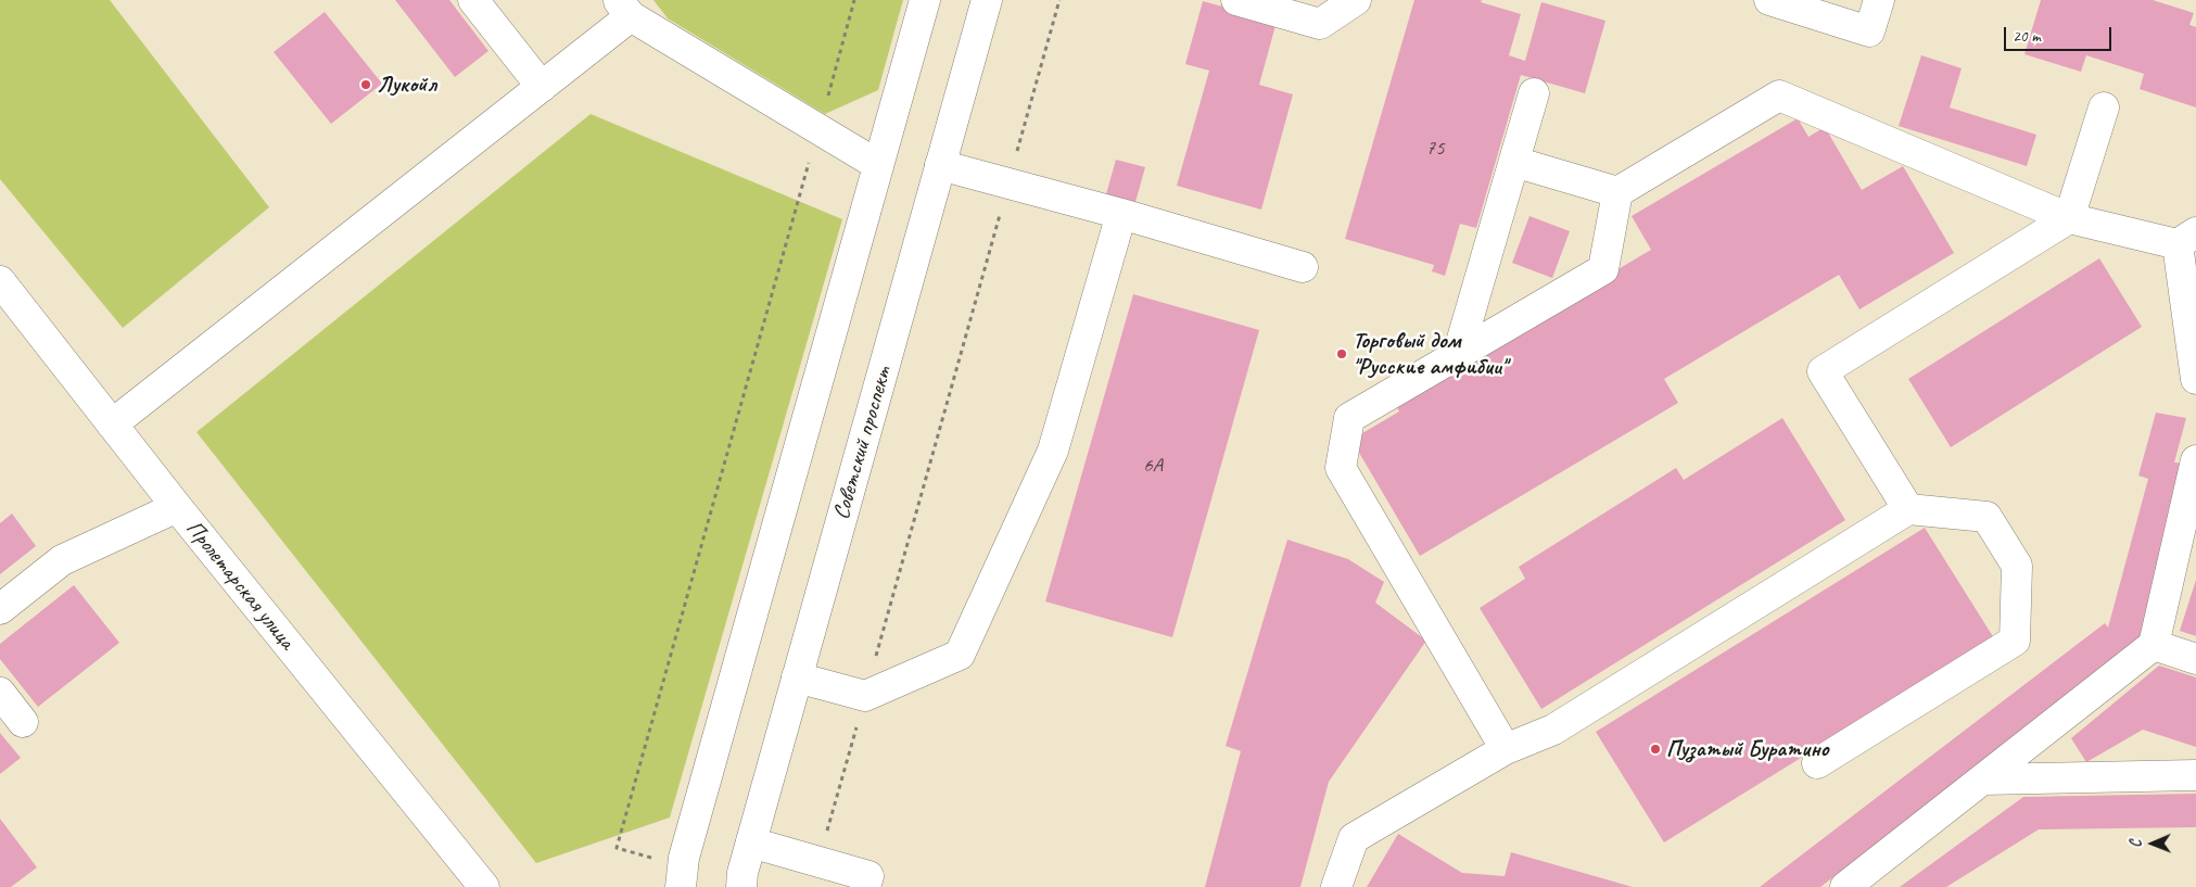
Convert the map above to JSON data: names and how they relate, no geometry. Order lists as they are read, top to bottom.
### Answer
{
  "streets": {
    "main road": ["Советский проспект", "Пролетарская улица"]
  },
  "places": ["Лукойл", "Торговый дом \"Русские амфибии\"", "Пузатый Буратино"],
  "house_numbers": ["75", "6А"],
  "scale_bar": "20 m",
  "north": "left"
}
